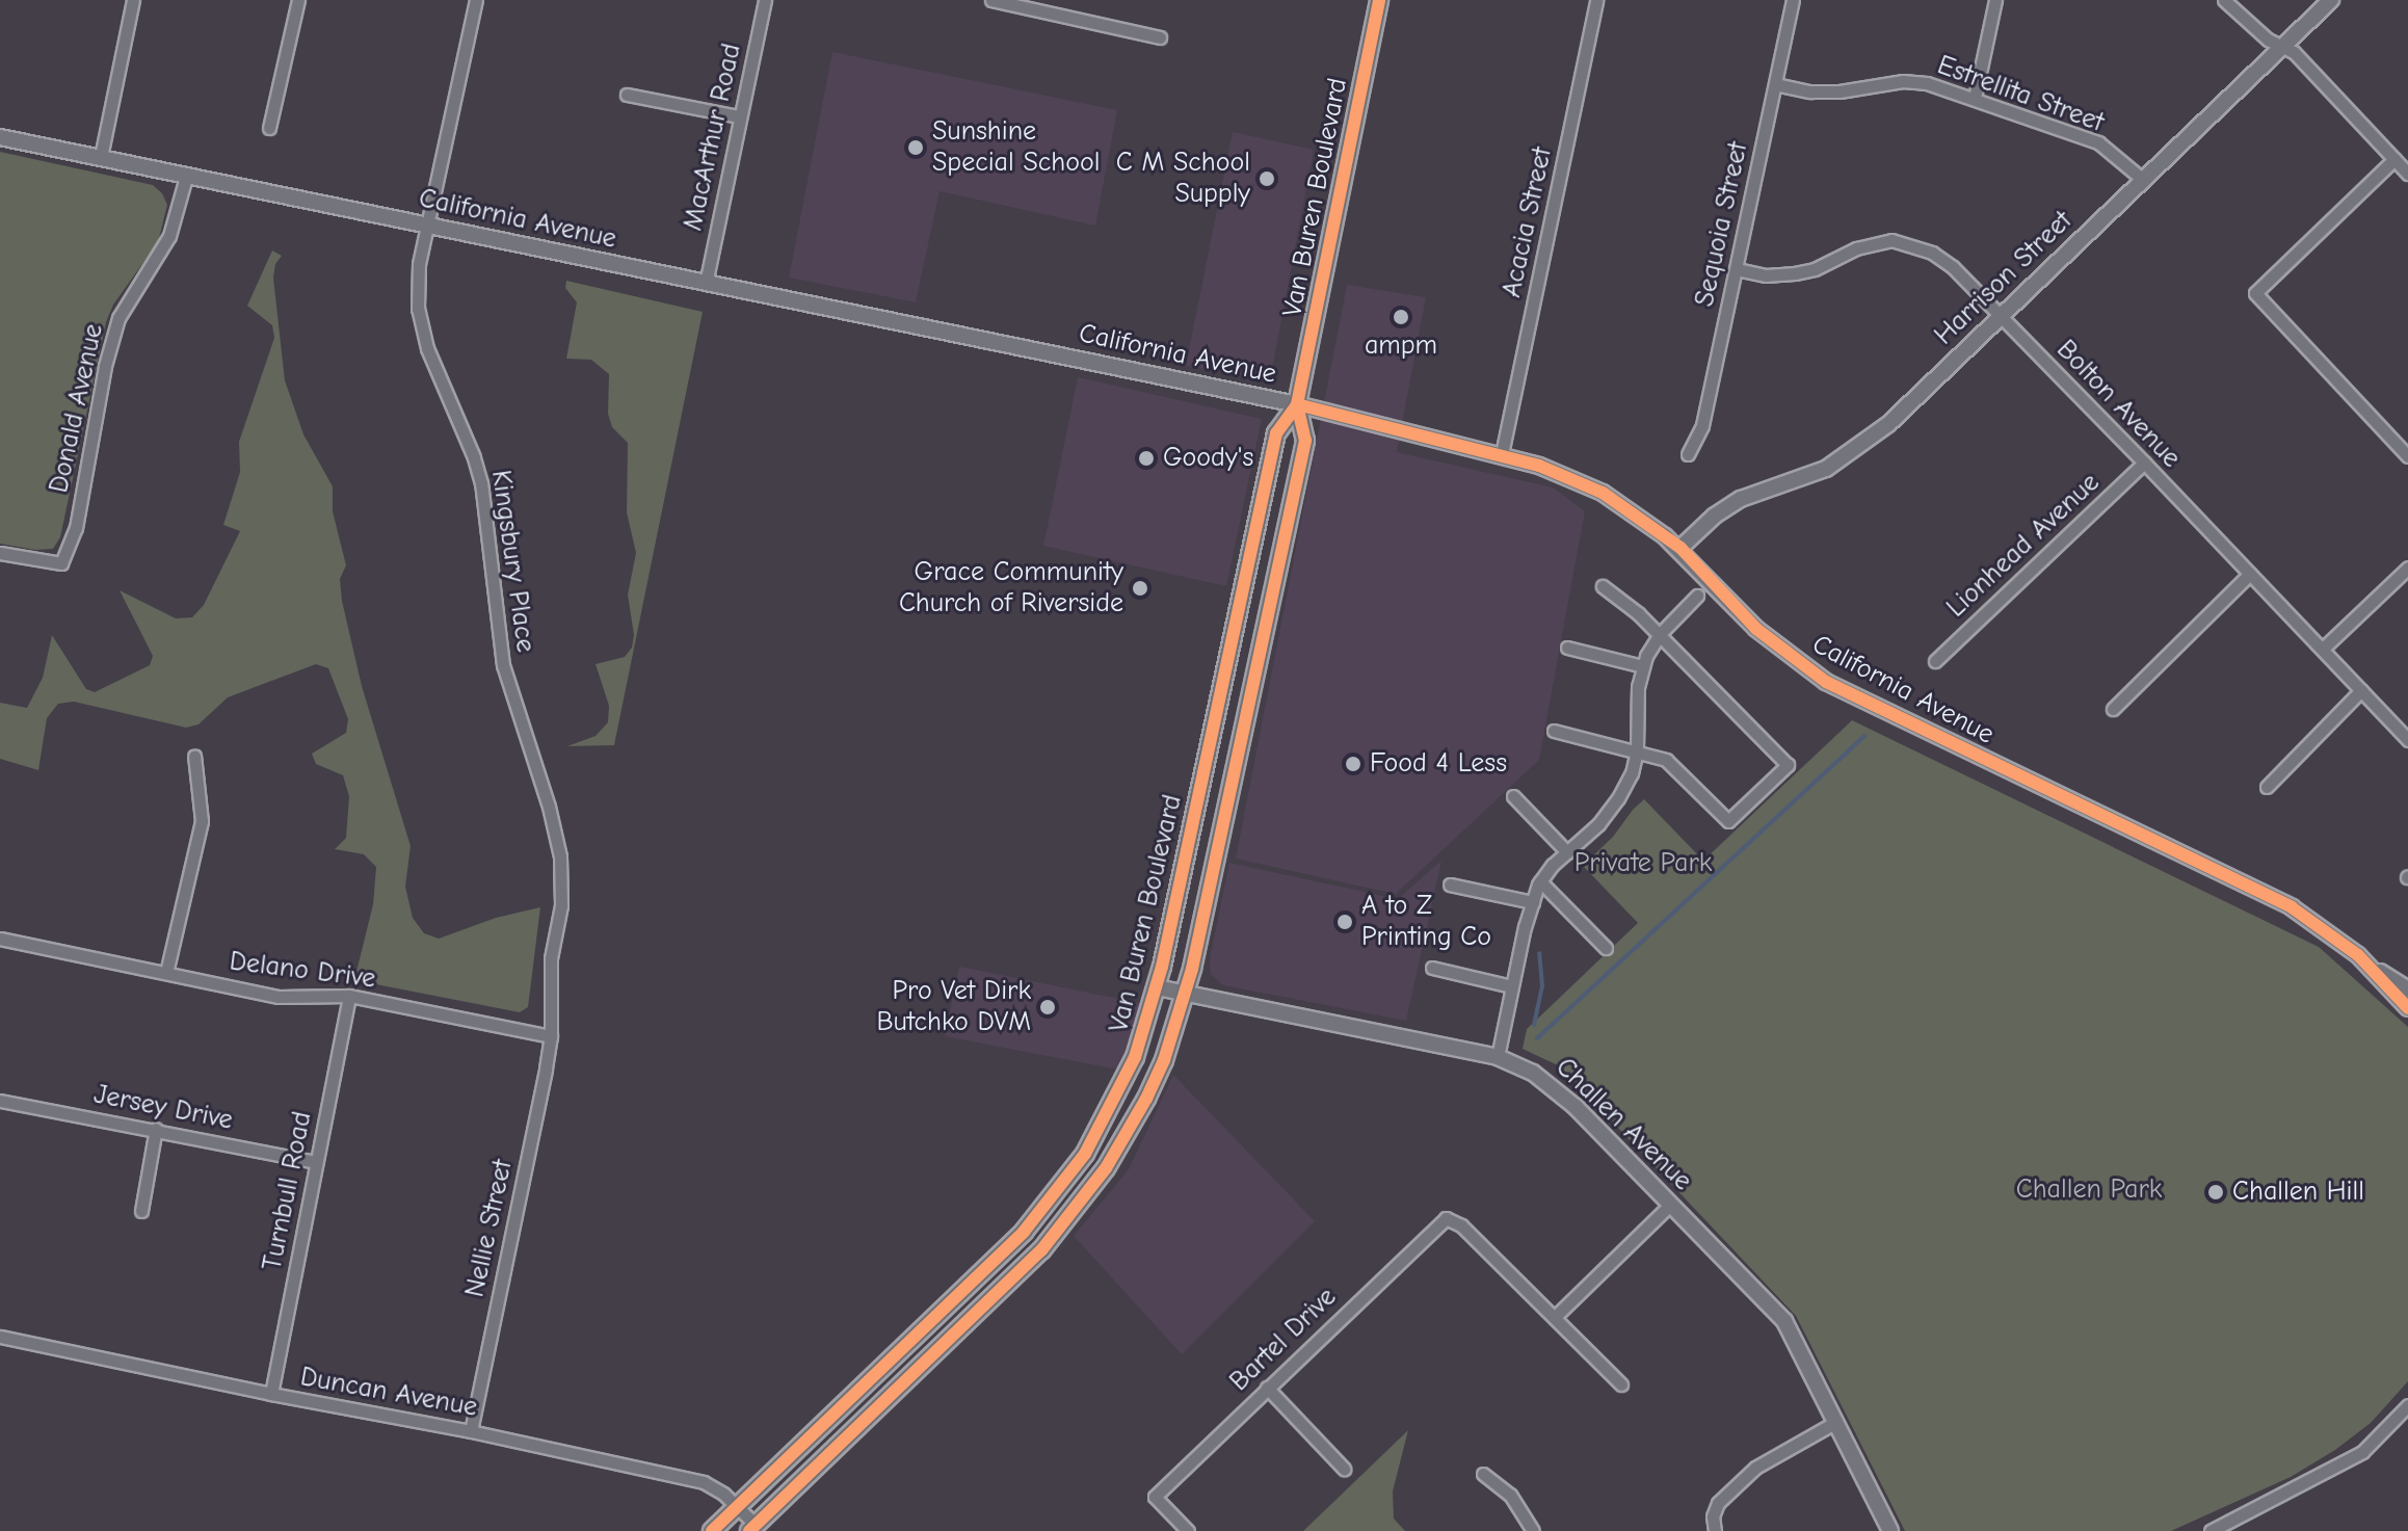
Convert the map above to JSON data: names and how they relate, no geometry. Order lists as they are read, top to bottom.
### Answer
{
  "streets": {
    "main road": [
      "Van Buren Boulevard",
      "California Avenue",
      "Harrison Street",
      "Challen Avenue"
    ],
    "street": [
      "Estrellita Street",
      "MacArthur Road",
      "Acacia Street",
      "Sequoia Street",
      "Bolton Avenue",
      "Donald Avenue",
      "Lionhead Avenue",
      "Kingsbury Place",
      "Delano Drive",
      "Jersey Drive",
      "Turnbull Road",
      "Nellie Street",
      "Bartel Drive",
      "Duncan Avenue"
    ]
  },
  "crossings": [
    ["Estrellita Street", "Sequoia Street"],
    ["Estrellita Street", "Harrison Street"],
    ["MacArthur Road", "California Avenue"],
    ["Van Buren Boulevard", "California Avenue"],
    ["Van Buren Boulevard", "Challen Avenue"],
    ["Van Buren Boulevard", "Duncan Avenue"],
    ["California Avenue", "Acacia Street"],
    ["California Avenue", "Harrison Street"],
    ["California Avenue", "Donald Avenue"],
    ["California Avenue", "Kingsbury Place"],
    ["Sequoia Street", "Bolton Avenue"],
    ["Harrison Street", "Bolton Avenue"],
    ["Bolton Avenue", "Lionhead Avenue"],
    ["Kingsbury Place", "Delano Drive"],
    ["Kingsbury Place", "Nellie Street"],
    ["Delano Drive", "Turnbull Road"],
    ["Delano Drive", "Nellie Street"],
    ["Jersey Drive", "Turnbull Road"],
    ["Turnbull Road", "Duncan Avenue"],
    ["Nellie Street", "Duncan Avenue"]
  ],
  "parks": ["Private Park", "Challen Park"],
  "places": [
    "Sunshine Special School",
    "C M School Supply",
    "ampm",
    "Goody's",
    "Grace Community Church of Riverside",
    "Food 4 Less",
    "A to Z Printing Co",
    "Pro Vet Dirk Butchko DVM",
    "Challen Hill"
  ]
}
